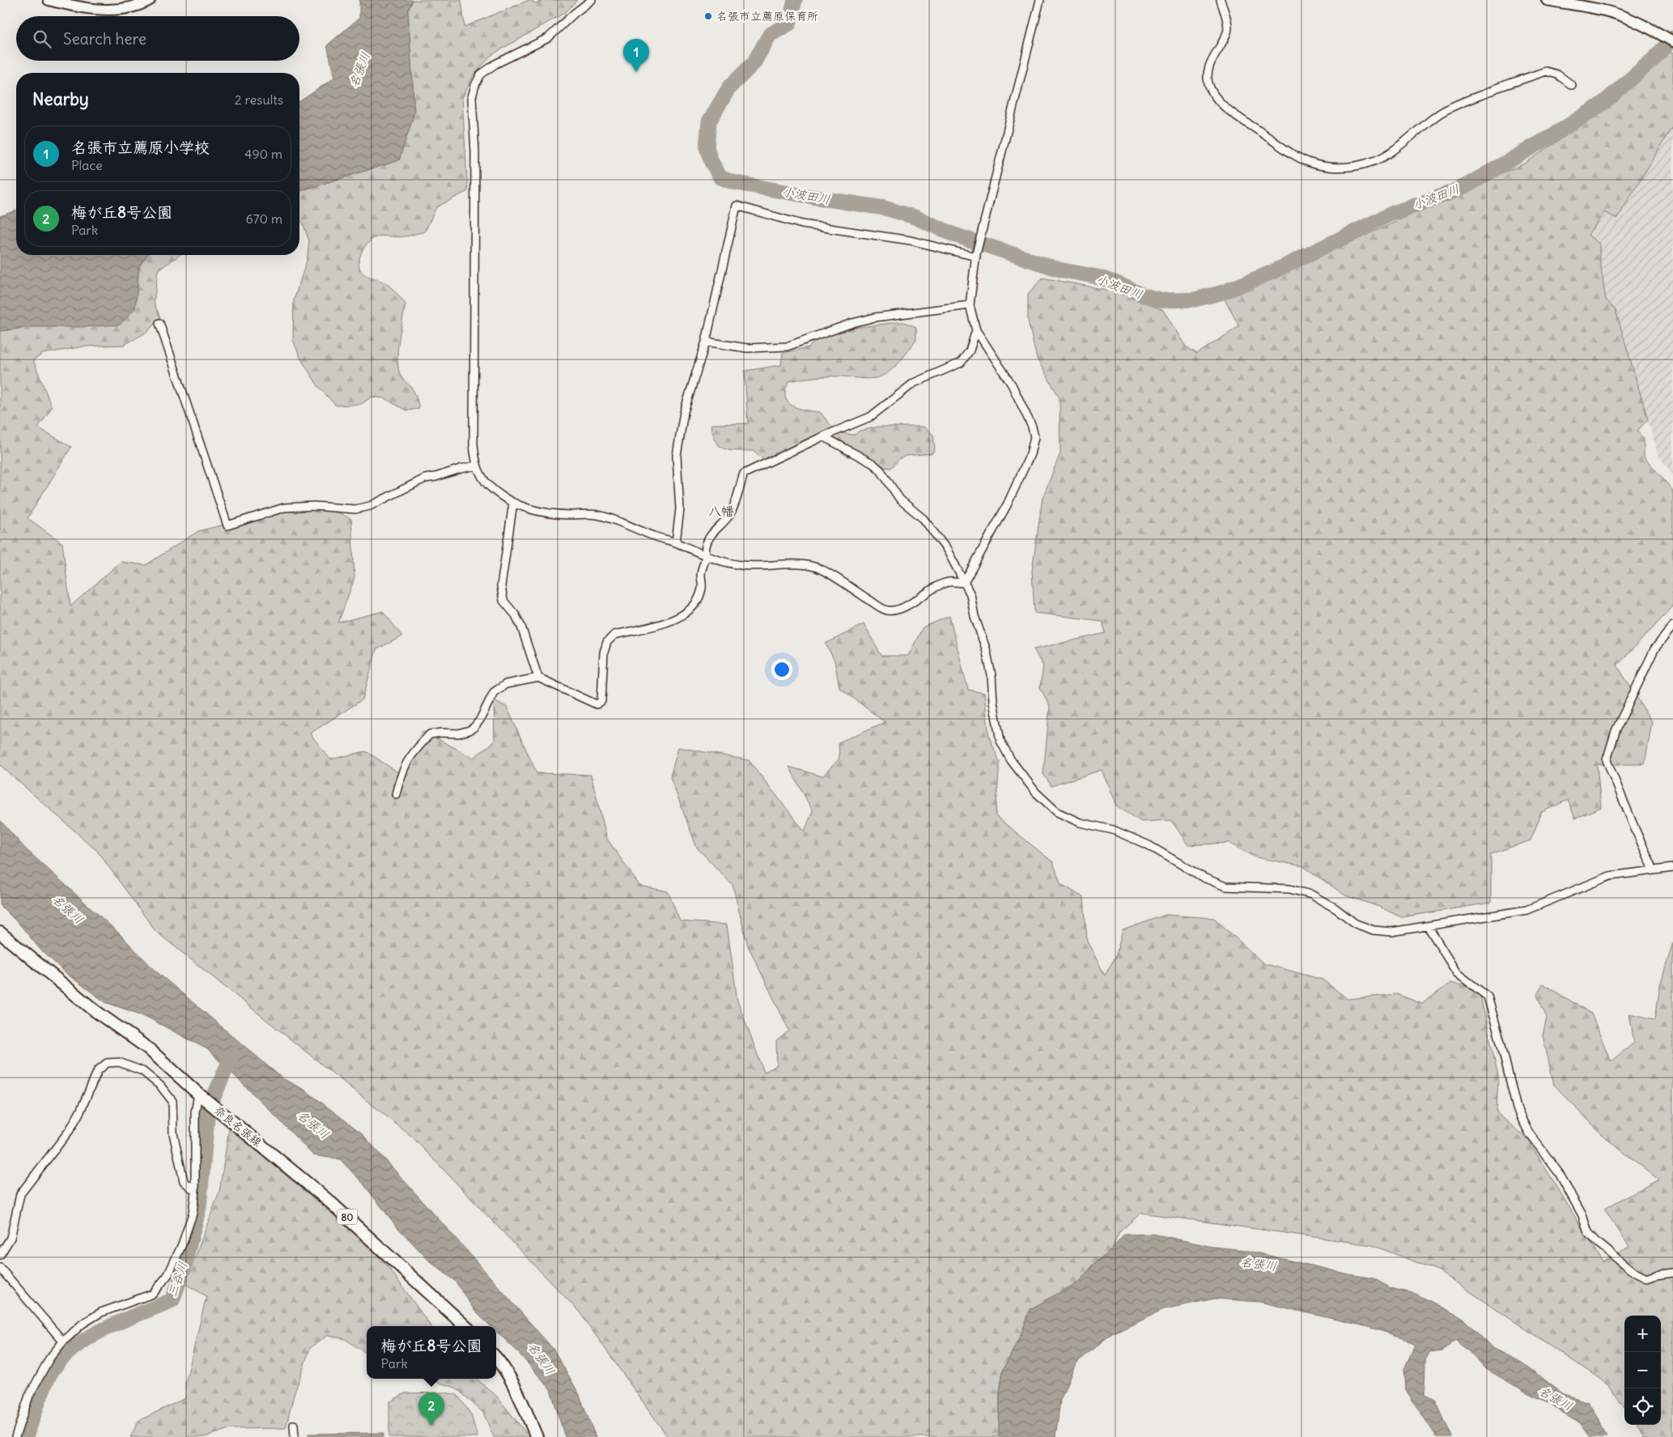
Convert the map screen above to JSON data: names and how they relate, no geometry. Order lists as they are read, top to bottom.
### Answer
{
  "streets": {
    "main road": ["奈良名張線", "80"]
  },
  "districts": ["八幡"],
  "water": ["名張川", "小波田川", "三谷川"],
  "places": ["名張市立薦原保育所"],
  "page": {
    "search": "Search here",
    "pins": ["1", "2"],
    "heading": ["Nearby", "2 results"],
    "list": [
      {
        "mark": "1",
        "name": "名張市立薦原小学校",
        "note": "Place",
        "value": "490 m"
      },
      {
        "mark": "2",
        "name": "梅が丘8号公園",
        "note": "Park",
        "value": "670 m"
      }
    ],
    "map_buttons": ["+", "−"],
    "popup": ["梅が丘8号公園", "Park"]
  }
}
